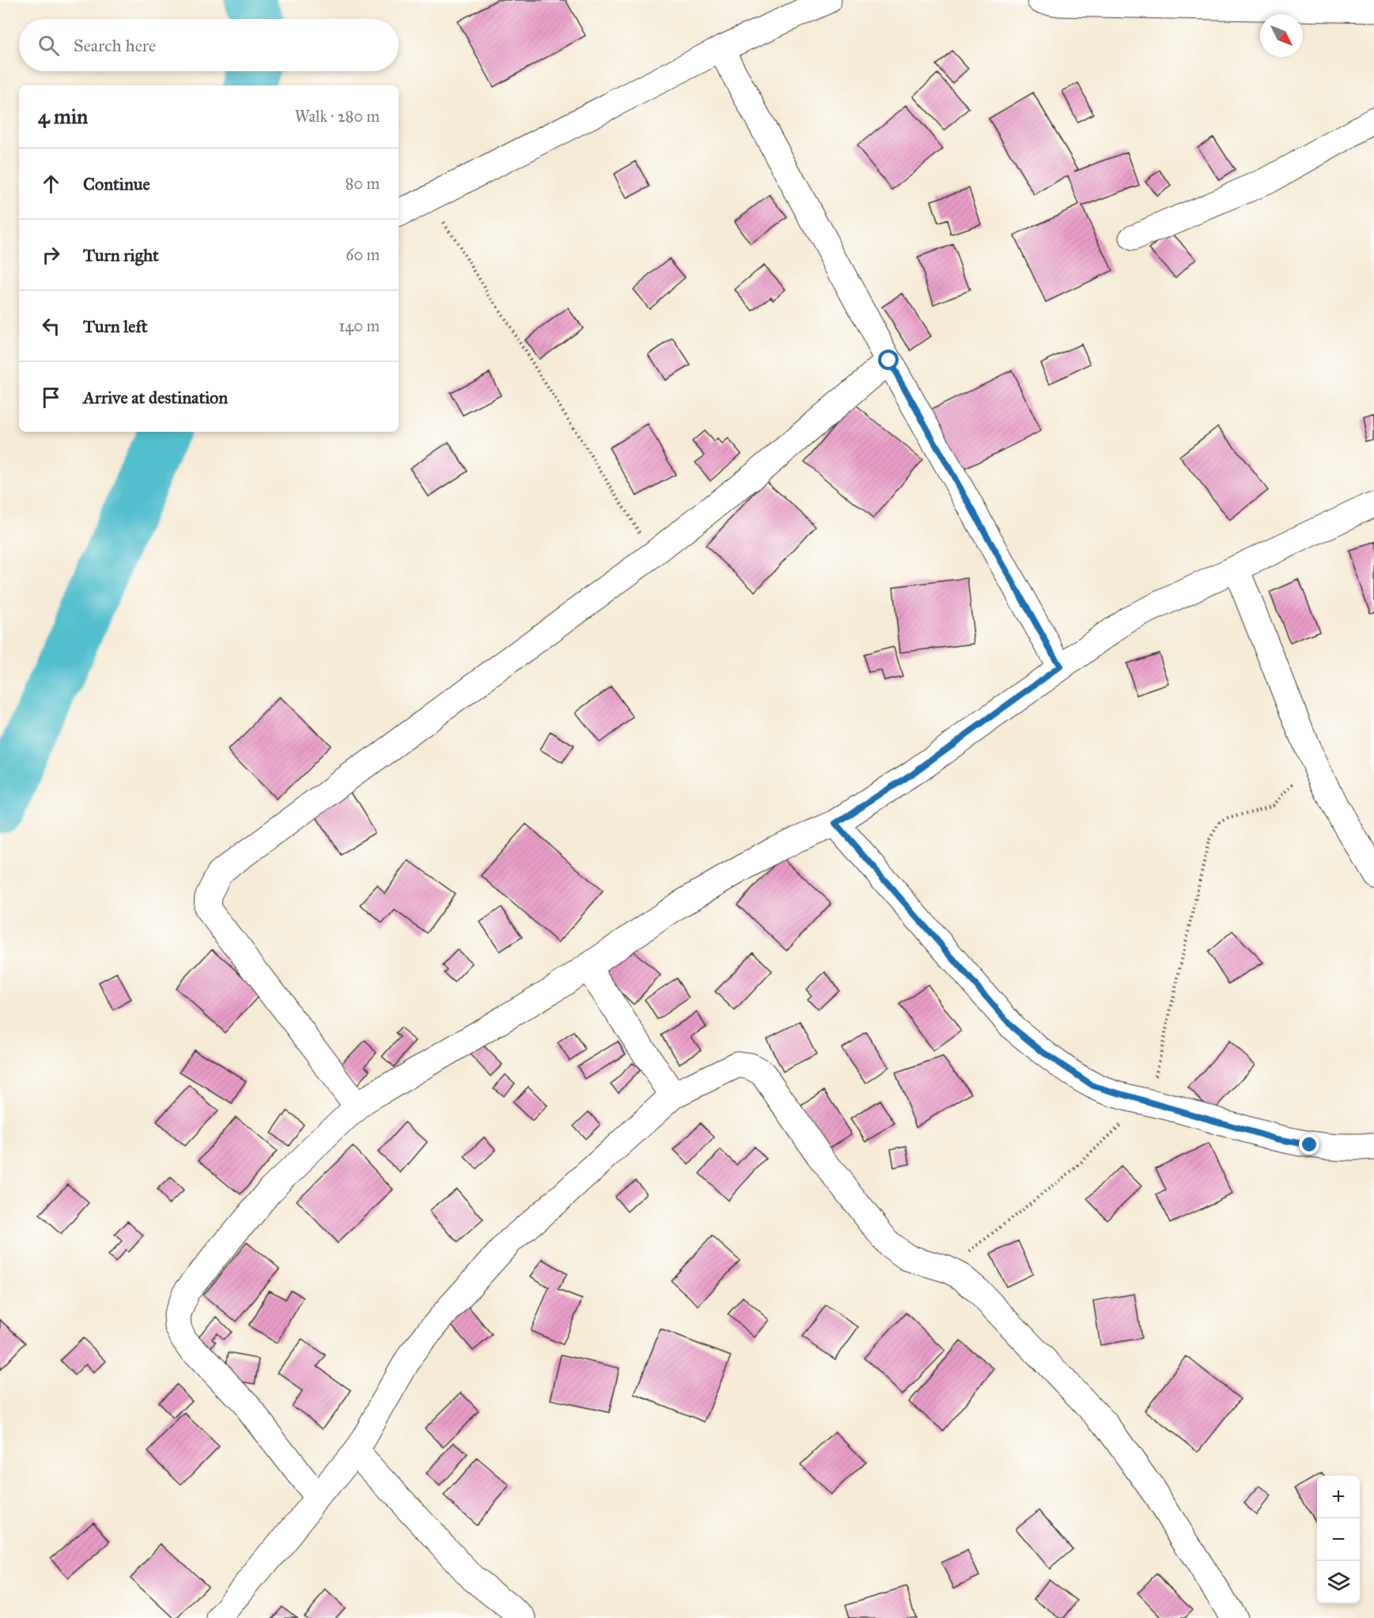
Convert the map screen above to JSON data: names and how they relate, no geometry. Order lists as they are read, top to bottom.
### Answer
{
  "north": "bottom right",
  "page": {
    "search": "Search here",
    "heading": ["4 min", "Walk · 280 m"],
    "list": [
      ["Continue", "80 m"],
      ["Turn right", "60 m"],
      ["Turn left", "140 m"],
      "Arrive at destination"
    ],
    "map_buttons": ["+", "−"]
  }
}
